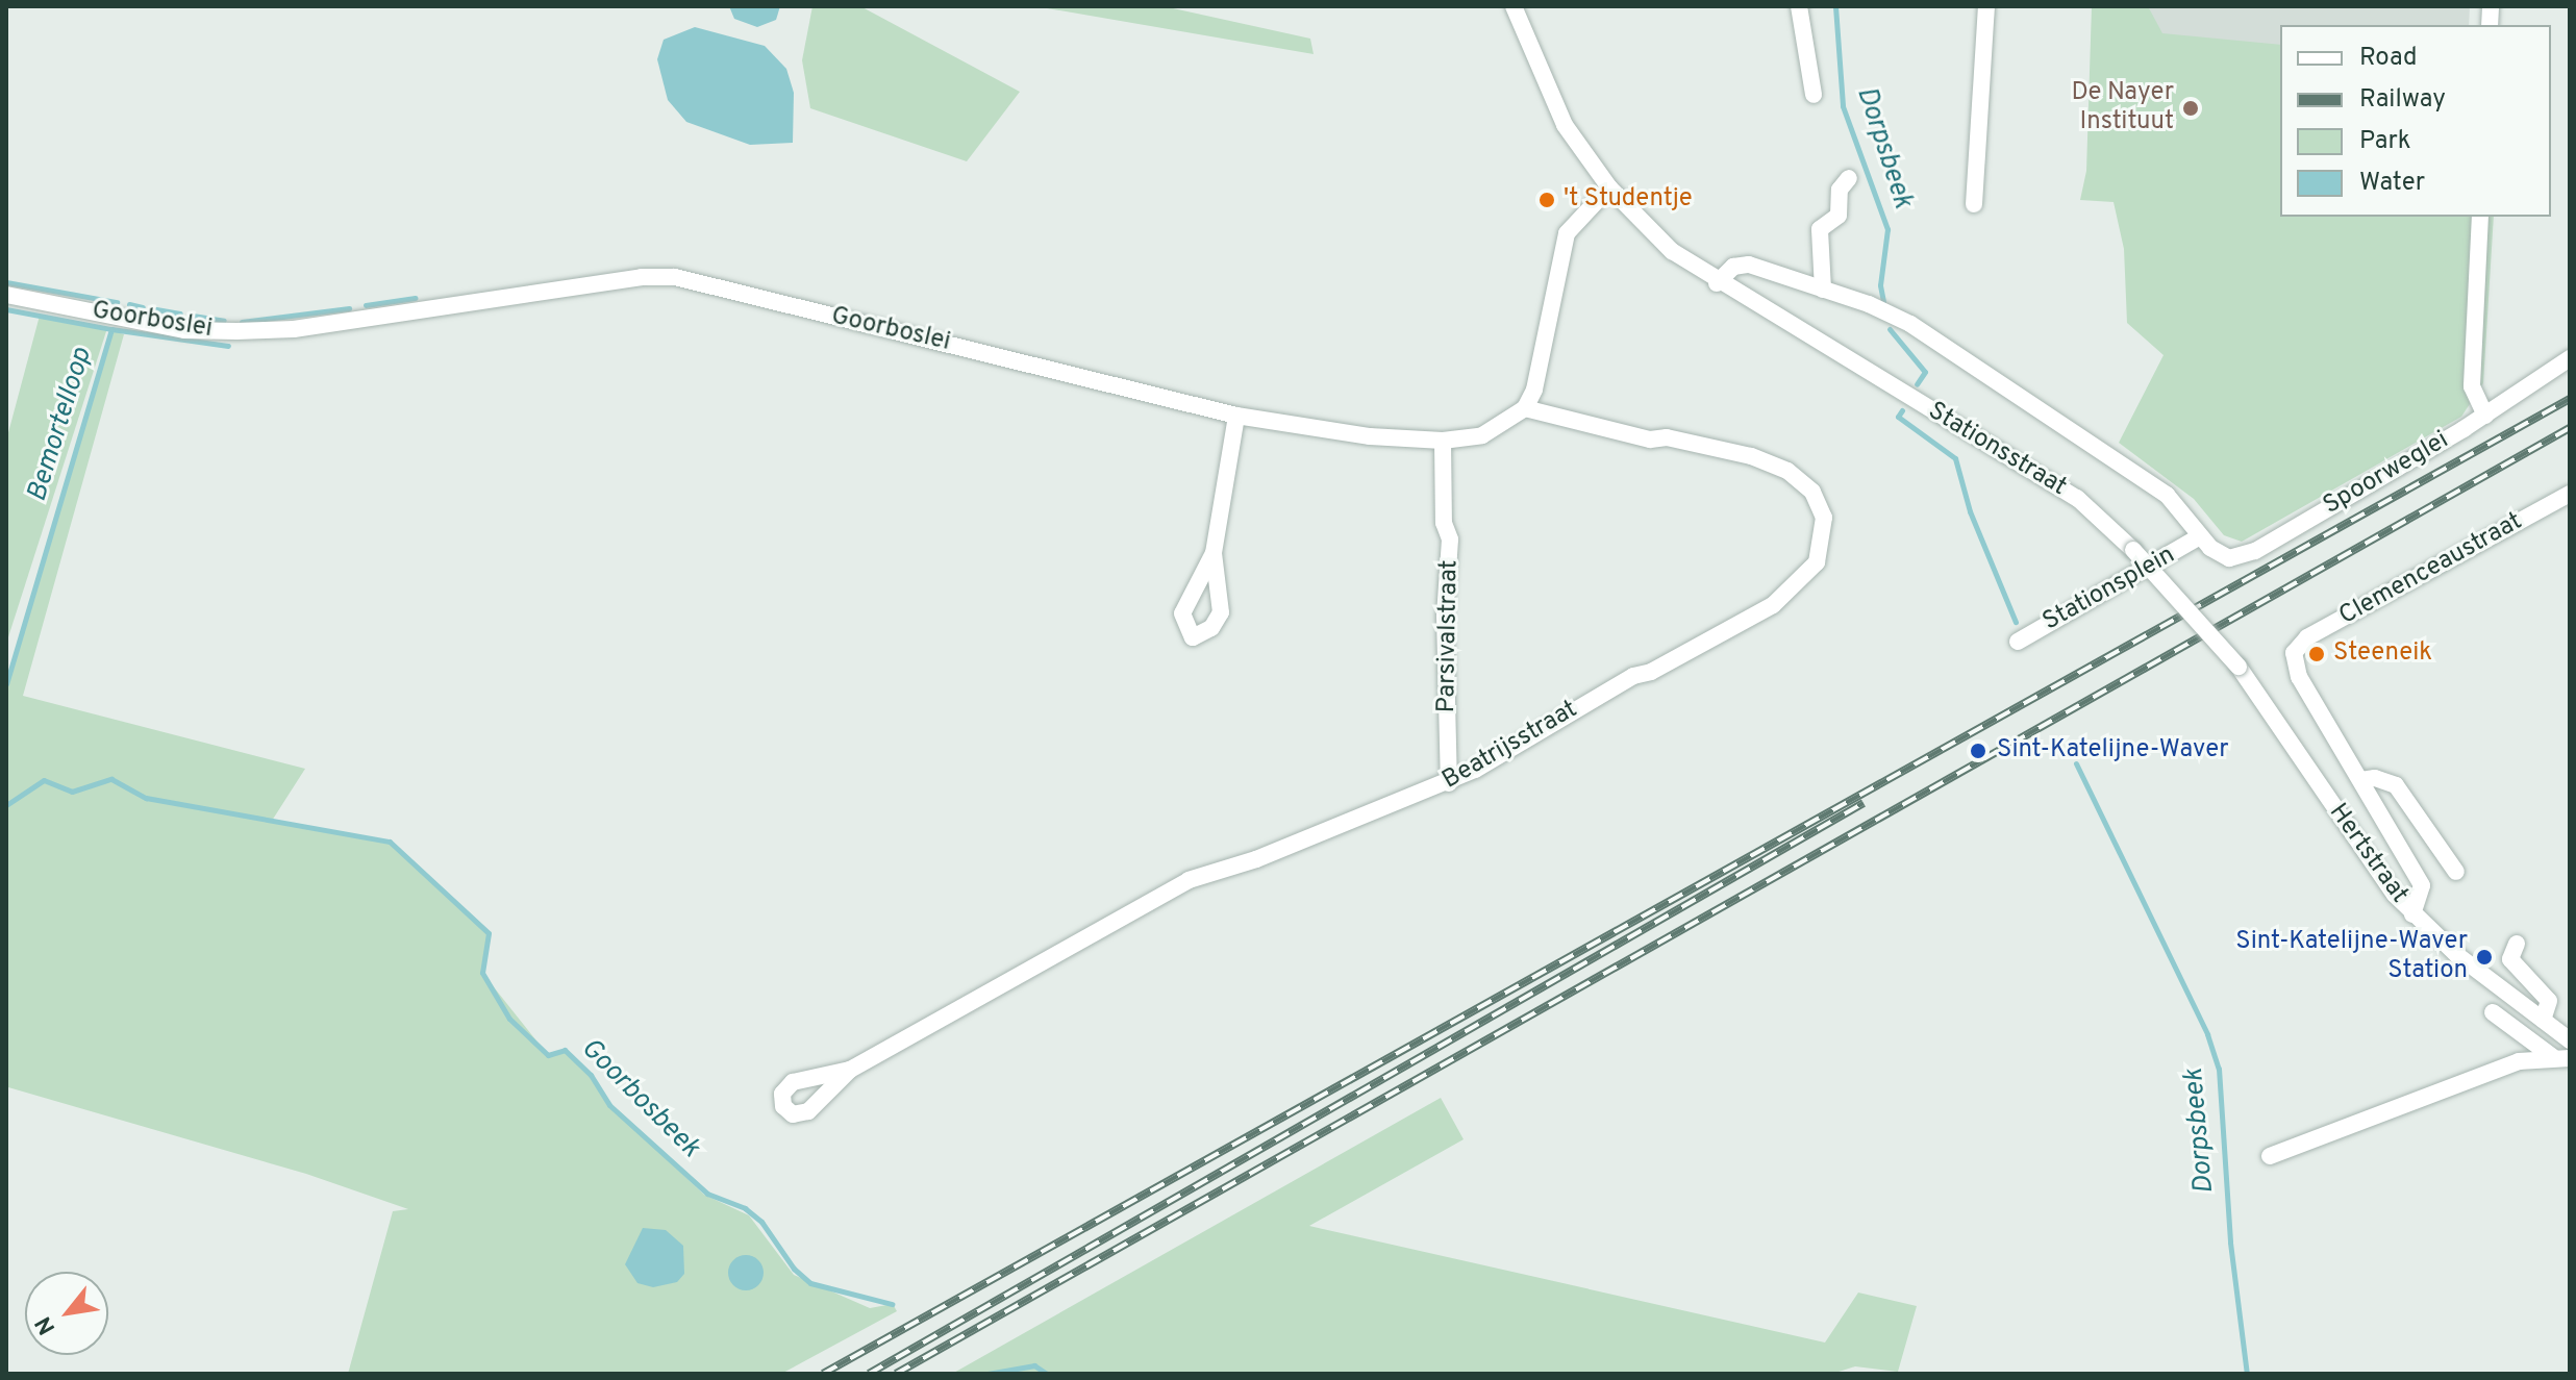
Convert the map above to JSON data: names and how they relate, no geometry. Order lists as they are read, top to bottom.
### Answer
{
  "streets": {
    "street": [
      "Goorboslei",
      "Stationsstraat",
      "Spoorweglei",
      "Clemenceaustraat",
      "Stationsplein",
      "Parsivalstraat",
      "Beatrijsstraat",
      "Hertstraat"
    ]
  },
  "crossings": [
    ["Goorboslei", "Parsivalstraat"],
    ["Goorboslei", "Beatrijsstraat"],
    ["Stationsstraat", "Hertstraat"],
    ["Spoorweglei", "Stationsplein"],
    ["Clemenceaustraat", "Hertstraat"],
    ["Parsivalstraat", "Beatrijsstraat"]
  ],
  "water": ["Dorpsbeek", "Bemortelloop", "Goorbosbeek"],
  "places": [
    "De Nayer Instituut",
    "'t Studentje",
    "Steeneik",
    "Sint-Katelijne-Waver",
    "Sint-Katelijne-Waver Station"
  ],
  "legend": [
    "Road",
    "Railway",
    "Park",
    "Water"
  ],
  "north": "bottom left"
}
